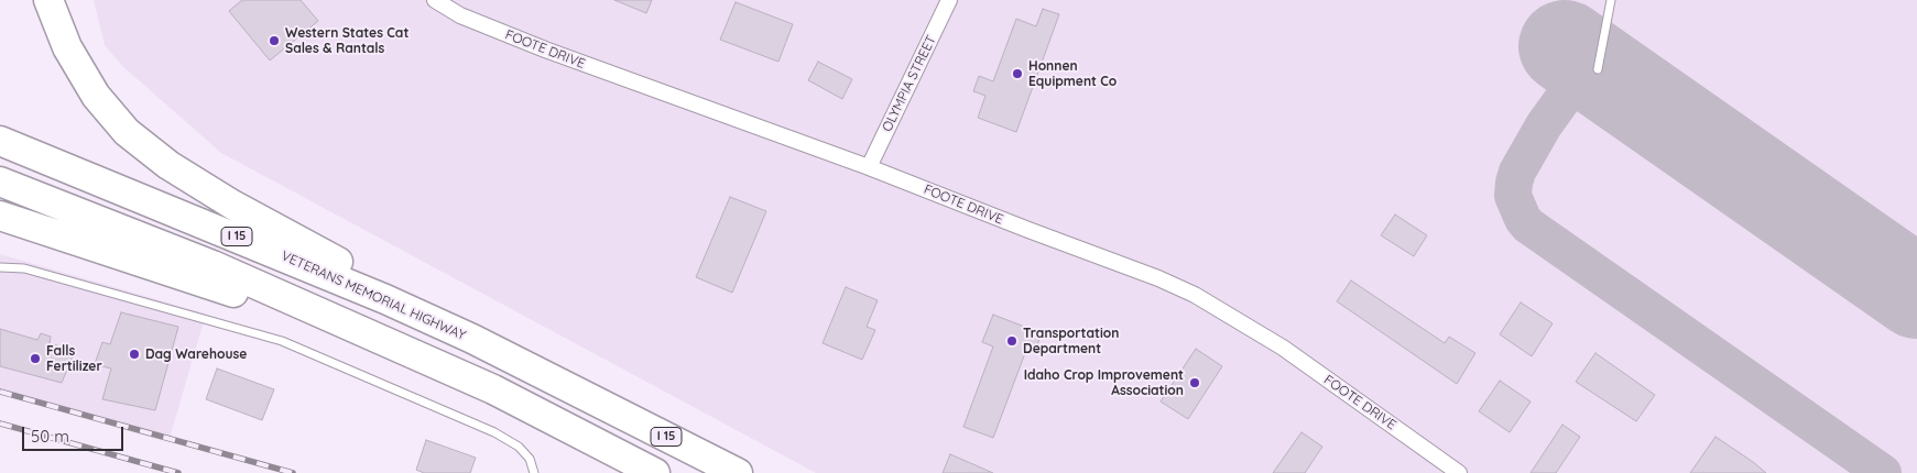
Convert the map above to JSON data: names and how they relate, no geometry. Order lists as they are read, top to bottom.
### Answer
{
  "streets": {
    "highway": ["I 15", "VETERANS MEMORIAL HIGHWAY"],
    "street": ["FOOTE DRIVE", "OLYMPIA STREET"]
  },
  "crossings": [
    ["FOOTE DRIVE", "OLYMPIA STREET"]
  ],
  "places": [
    "Western States Cat Sales & Rantals",
    "Honnen Equipment Co",
    "Transportation Department",
    "Dag Warehouse",
    "Falls Fertilizer",
    "Idaho Crop Improvement Association"
  ],
  "scale_bar": "50 m"
}
